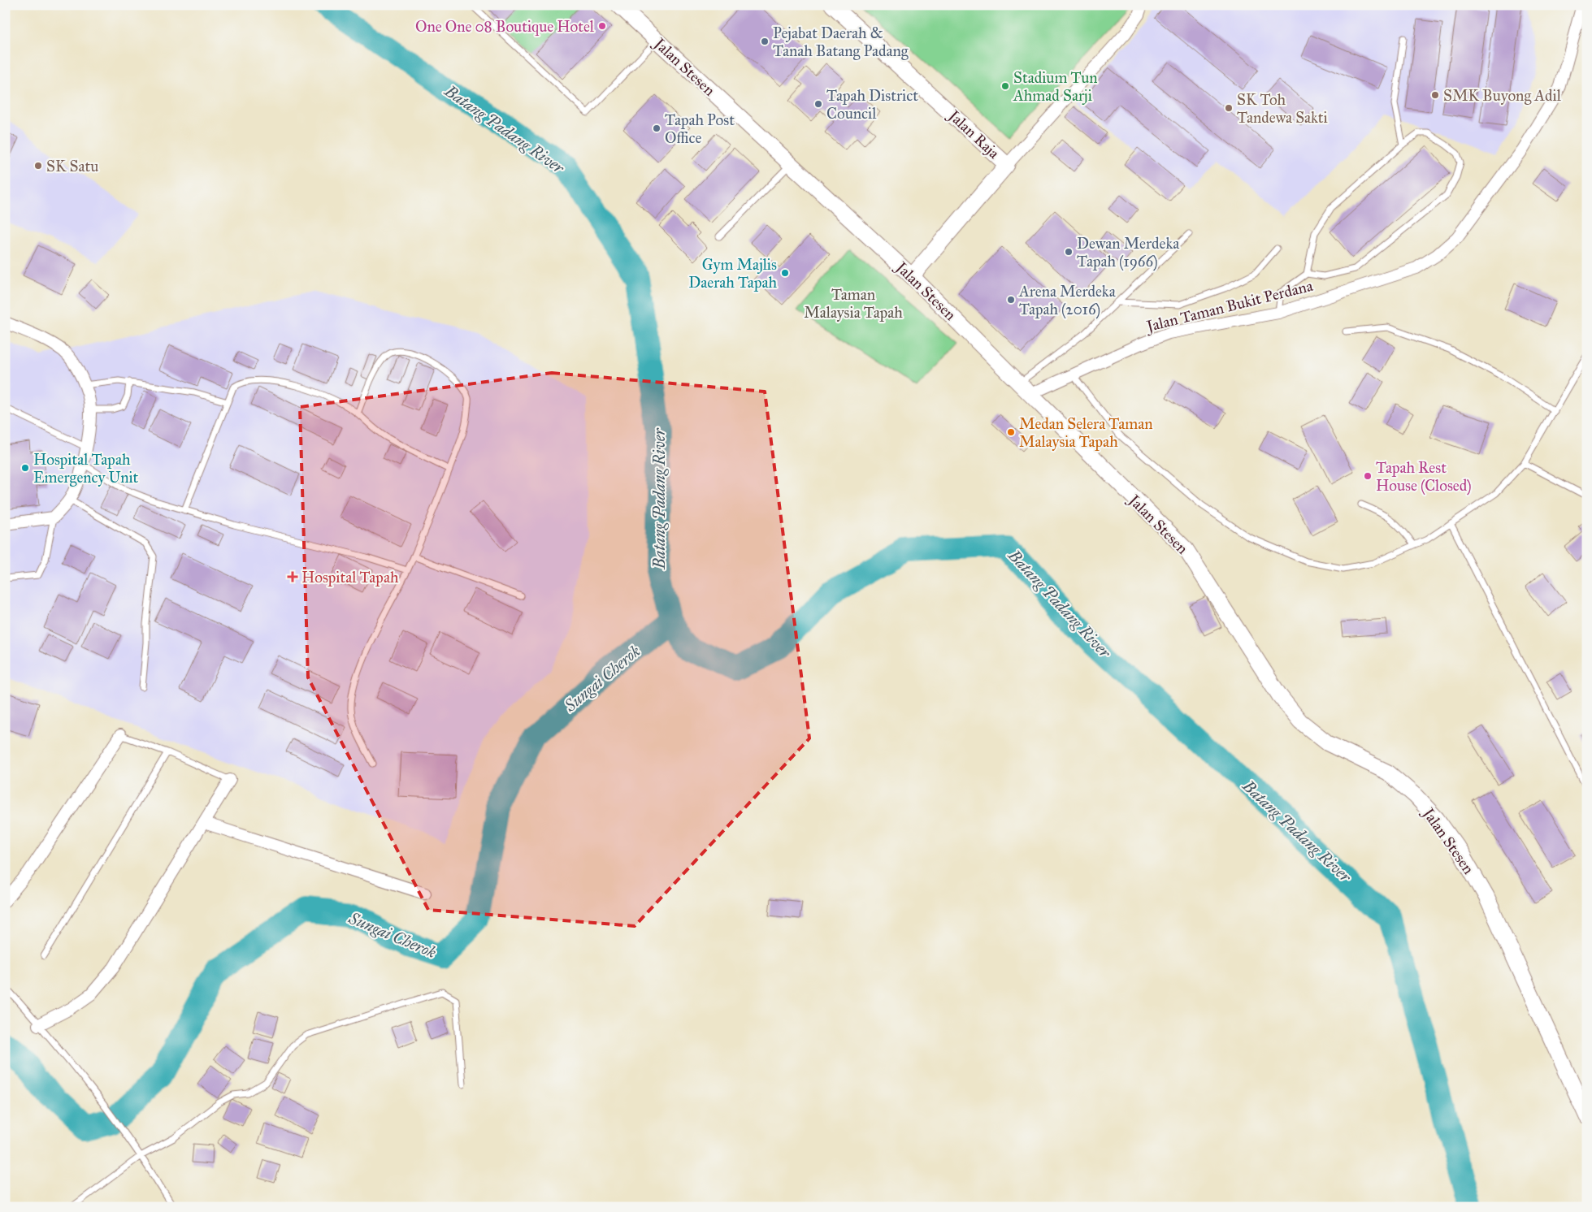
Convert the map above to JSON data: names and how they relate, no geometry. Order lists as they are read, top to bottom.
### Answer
{
  "streets": {
    "main road": ["Jalan Stesen", "Jalan Raja"],
    "street": ["Jalan Taman Bukit Perdana"]
  },
  "crossings": [
    ["Jalan Stesen", "Jalan Raja"],
    ["Jalan Stesen", "Jalan Taman Bukit Perdana"]
  ],
  "water": ["Batang Padang River", "Sungai Cherok"],
  "parks": ["Taman Malaysia Tapah"],
  "places": {
    "other": [
      "One One 08 Boutique Hotel",
      "Pejabat Daerah & Tanah Batang Padang",
      "Stadium Tun Ahmad Sarji",
      "SMK Buyong Adil",
      "Tapah District Council",
      "SK Toh Tandewa Sakti",
      "Tapah Post Office",
      "SK Satu",
      "Dewan Merdeka Tapah (1966)",
      "Gym Majlis Daerah Tapah",
      "Arena Merdeka Tapah (2016)",
      "Medan Selera Taman Malaysia Tapah",
      "Hospital Tapah Emergency Unit",
      "Tapah Rest House (Closed)"
    ],
    "health": ["Hospital Tapah"]
  }
}
